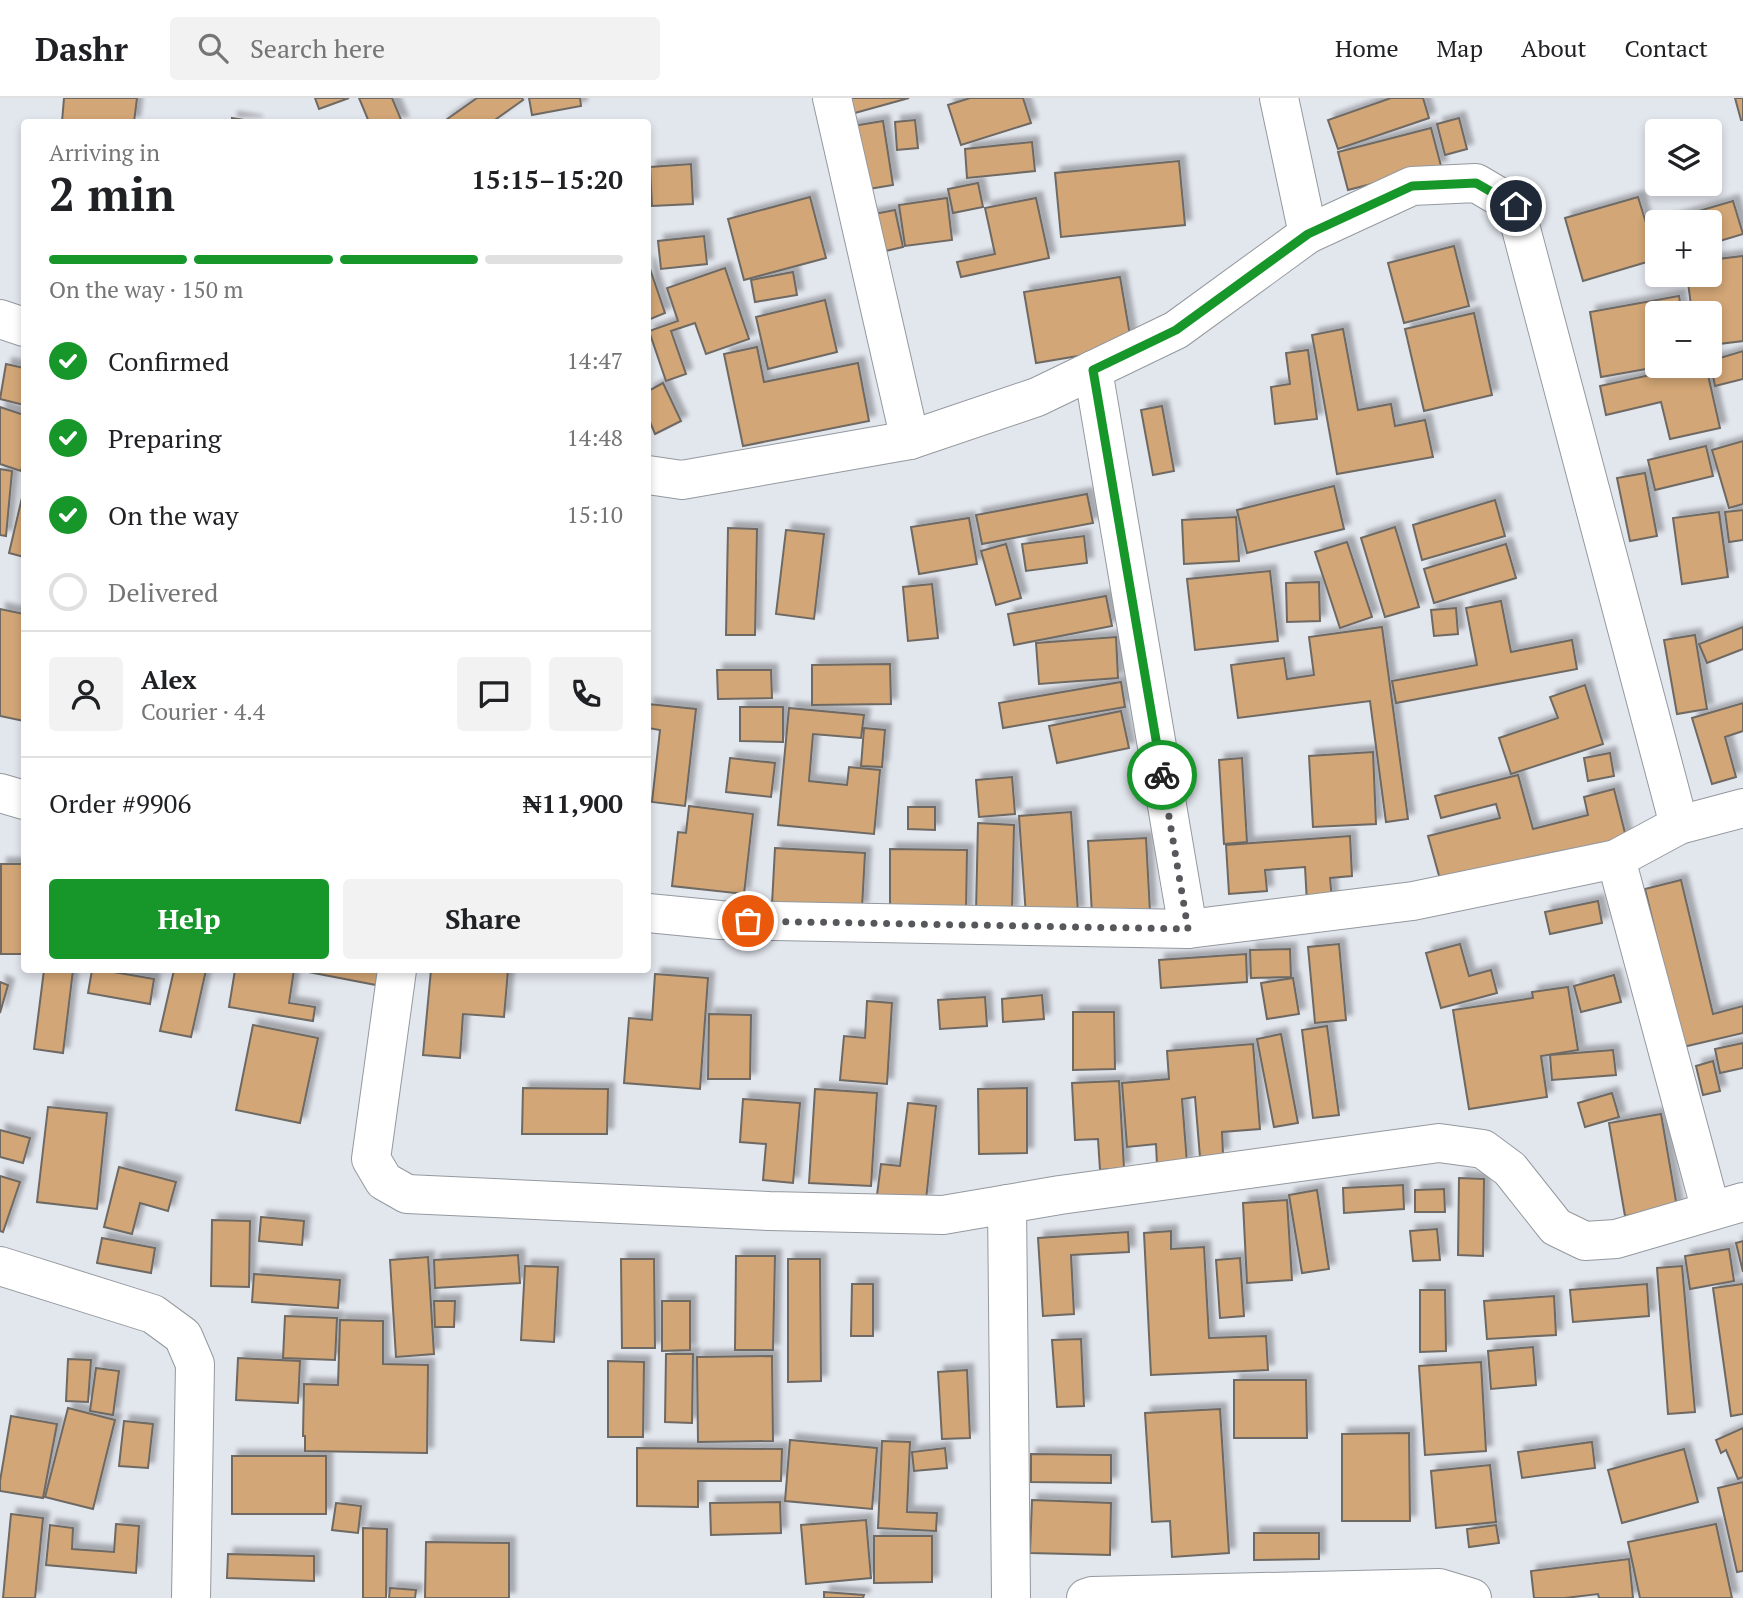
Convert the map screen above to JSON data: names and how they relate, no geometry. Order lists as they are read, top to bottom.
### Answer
{
  "page": {
    "header": "Dashr",
    "search": "Search here",
    "nav": [
      "Home",
      "Map",
      "About",
      "Contact"
    ],
    "map_buttons": ["+", "−"],
    "heading": ["2 min", "Arriving in", "15:15–15:20"],
    "panel": [
      "Alex",
      "Courier · 4.4",
      "Order #9906",
      "₦11,900"
    ],
    "bar": "On the way · 150 m",
    "list": [
      ["Confirmed", "14:47"],
      ["Preparing", "14:48"],
      ["On the way", "15:10"],
      "Delivered"
    ],
    "buttons": ["Help", "Share"]
  }
}
